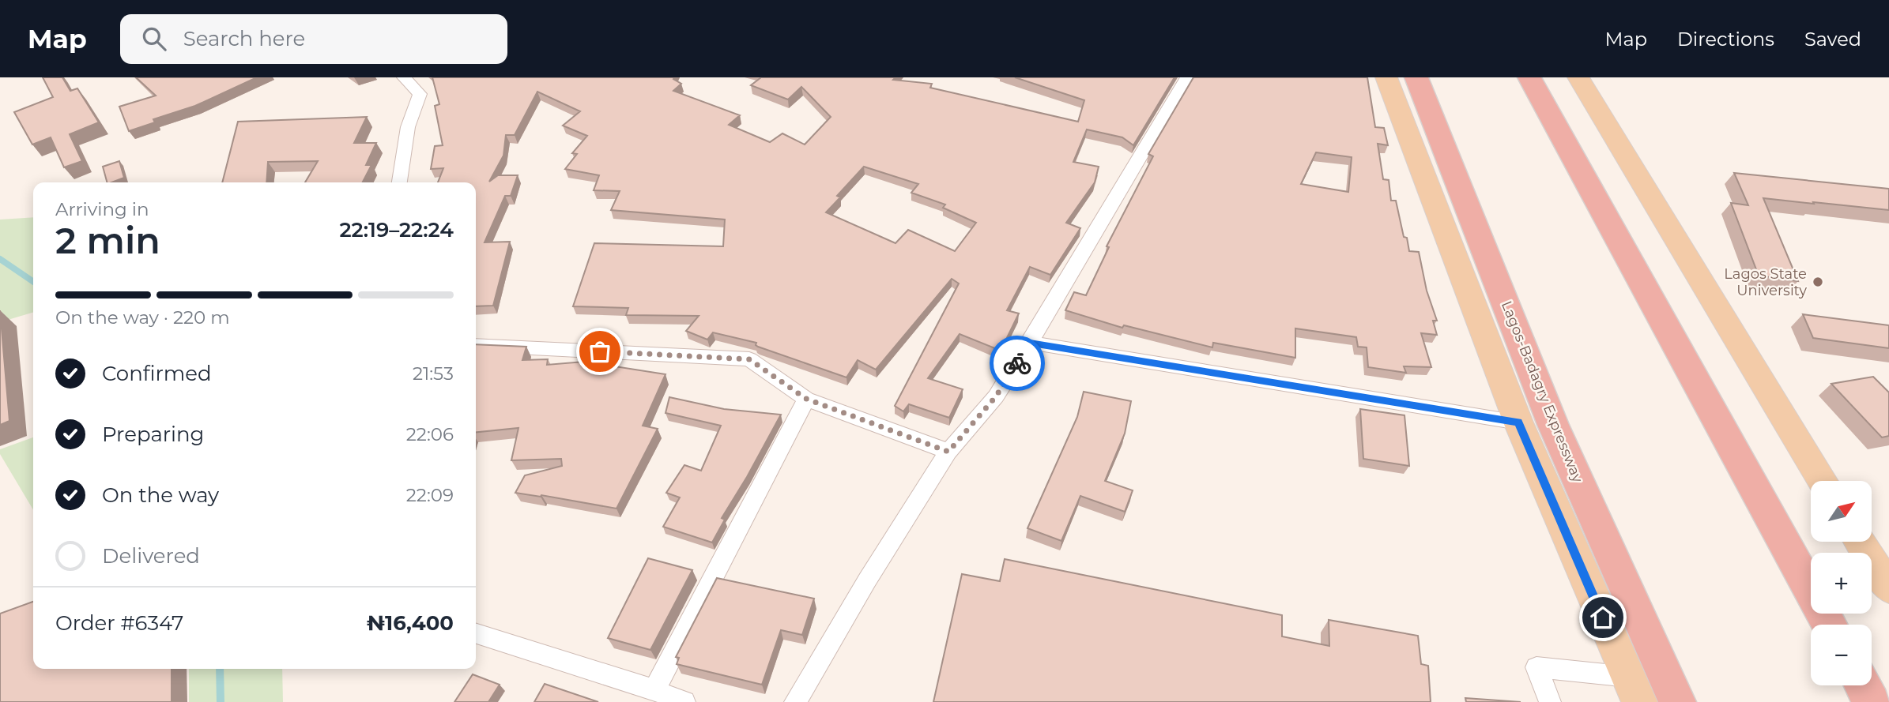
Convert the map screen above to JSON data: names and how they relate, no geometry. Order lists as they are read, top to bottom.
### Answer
{
  "streets": {
    "highway": ["Lagos-Badagry Expressway"]
  },
  "places": ["Lagos State University"],
  "north": "top right",
  "page": {
    "header": "Map",
    "search": "Search here",
    "nav": ["Map", "Directions", "Saved"],
    "heading": ["2 min", "Arriving in", "22:19–22:24"],
    "panel": ["Order #6347", "₦16,400"],
    "bar": "On the way · 220 m",
    "list": [
      ["Confirmed", "21:53"],
      ["Preparing", "22:06"],
      ["On the way", "22:09"],
      "Delivered"
    ],
    "map_buttons": ["+", "−"]
  }
}
